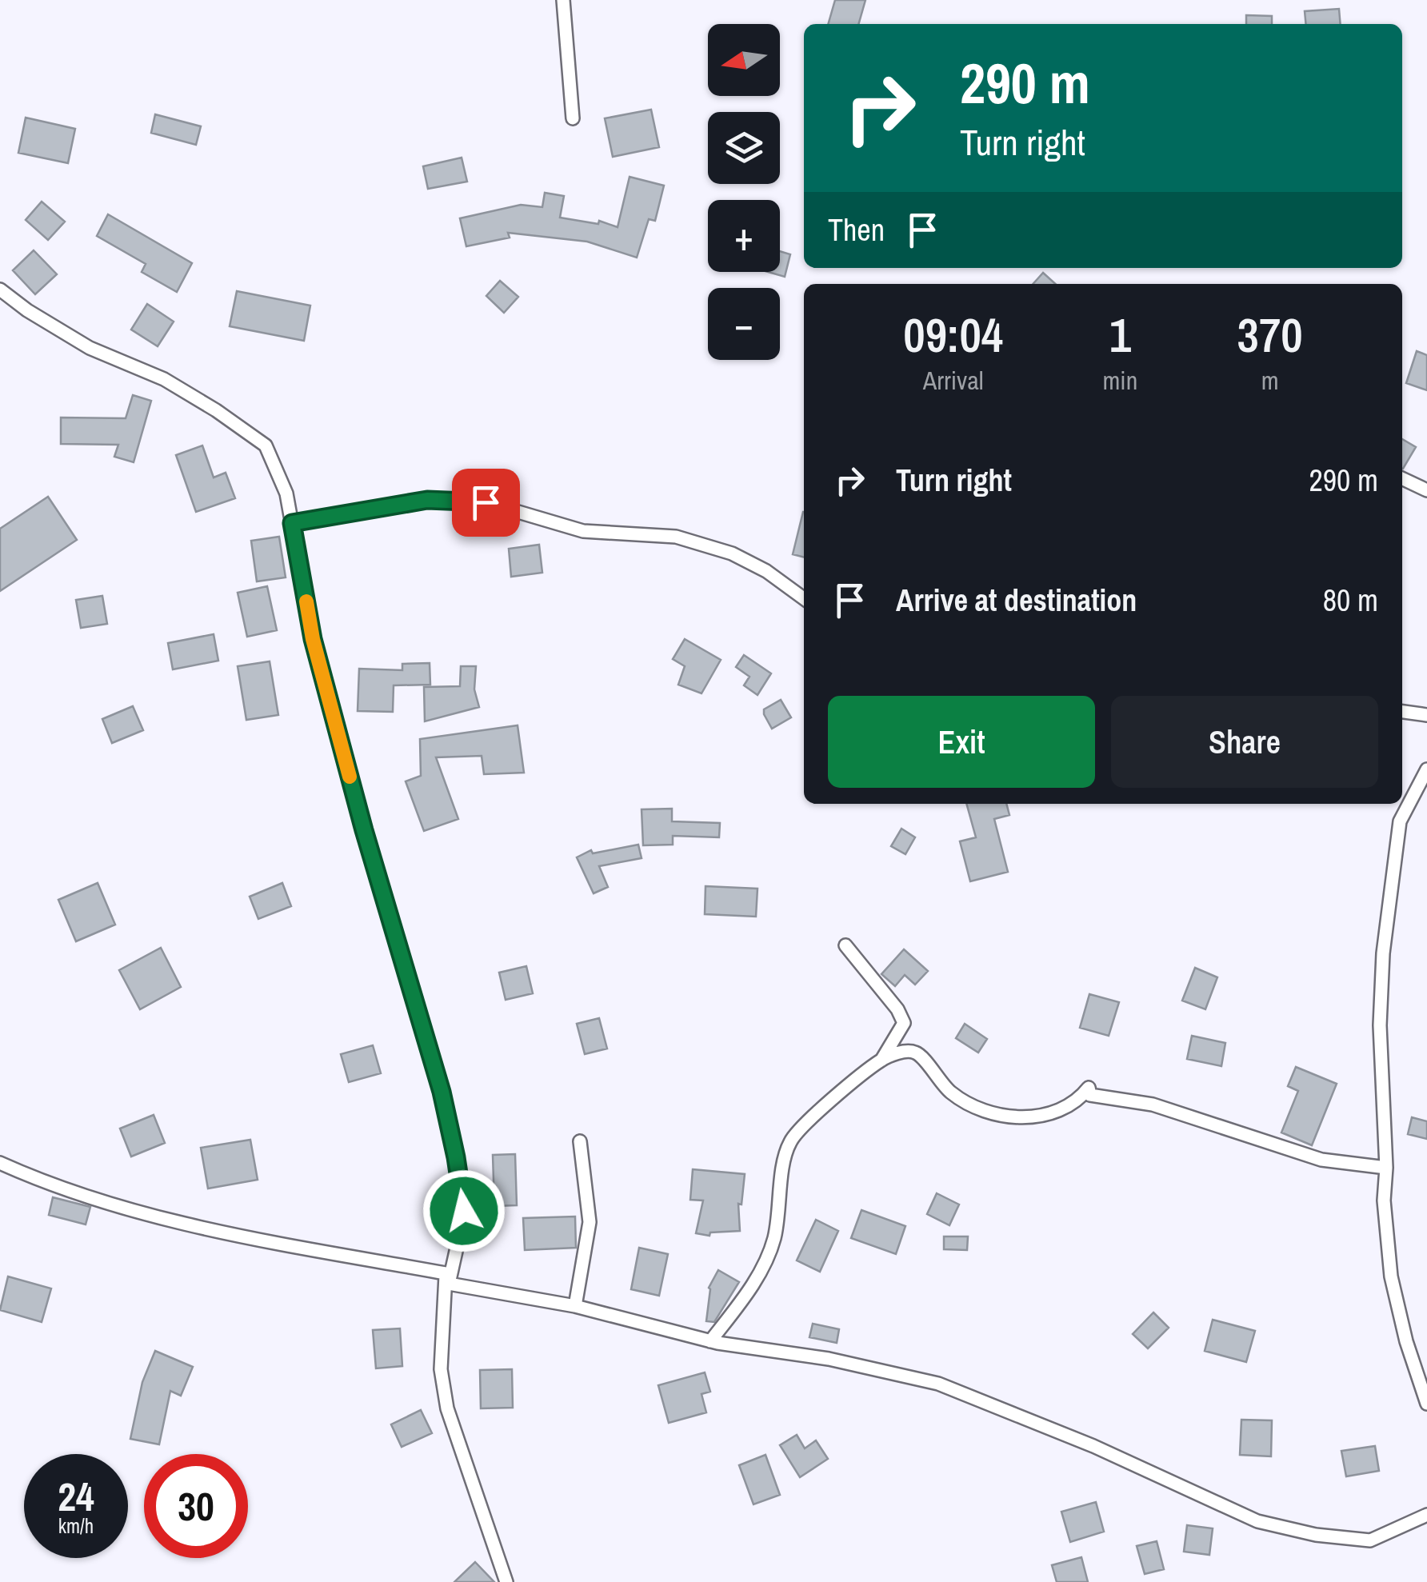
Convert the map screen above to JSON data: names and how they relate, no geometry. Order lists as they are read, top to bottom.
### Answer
{
  "north": "left",
  "page": {
    "map_buttons": ["+", "−"],
    "turn": ["290 m", "Turn right"],
    "then": "Then",
    "eta": [
      "09:04",
      "Arrival",
      "1",
      "min",
      "370",
      "m"
    ],
    "list": [
      {
        "name": "Turn right",
        "value": "290 m"
      },
      {
        "name": "Arrive at destination",
        "value": "80 m"
      }
    ],
    "buttons": ["Exit", "Share"],
    "speed": "24 km/h",
    "limit": "30"
  }
}
